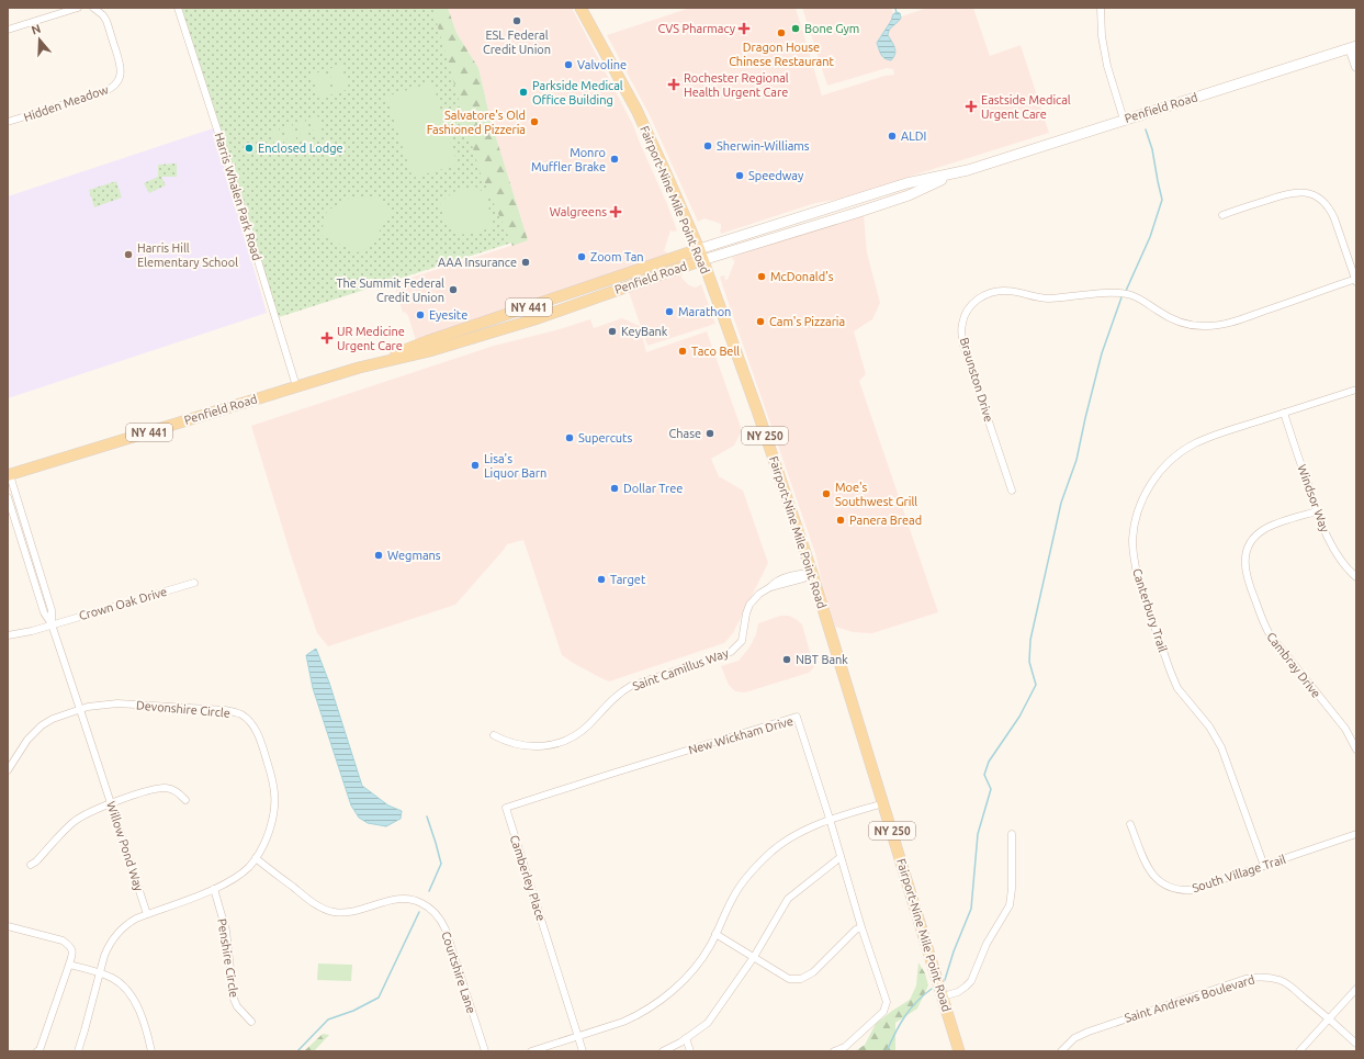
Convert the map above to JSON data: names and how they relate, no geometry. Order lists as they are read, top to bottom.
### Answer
{
  "streets": {
    "main road": [
      "Penfield Road",
      "Fairport-Nine Mile Point Road",
      "NY 441",
      "NY 250"
    ],
    "street": [
      "Hidden Meadow",
      "Harris Whalen Park Road",
      "Braunston Drive",
      "Windsor Way",
      "Crown Oak Drive",
      "Canterbury Trail",
      "Cambray Drive",
      "Saint Camillus Way",
      "Devonshire Circle",
      "New Wickham Drive",
      "Willow Pond Way",
      "South Village Trail",
      "Camberley Place",
      "Penshire Circle",
      "Courtshire Lane",
      "Saint Andrews Boulevard"
    ]
  },
  "crossings": [
    ["Penfield Road", "Harris Whalen Park Road"],
    ["Penfield Road", "Fairport-Nine Mile Point Road"],
    ["Penfield Road", "Willow Pond Way"],
    ["Fairport-Nine Mile Point Road", "Saint Camillus Way"],
    ["Windsor Way", "Canterbury Trail"],
    ["Windsor Way", "Cambray Drive"],
    ["Crown Oak Drive", "Willow Pond Way"],
    ["Canterbury Trail", "South Village Trail"],
    ["Devonshire Circle", "Willow Pond Way"],
    ["Devonshire Circle", "Penshire Circle"],
    ["Devonshire Circle", "Courtshire Lane"],
    ["New Wickham Drive", "Camberley Place"]
  ],
  "places": {
    "other": [
      "ESL Federal Credit Union",
      "Bone Gym",
      "Dragon House Chinese Restaurant",
      "Valvoline",
      "Parkside Medical Office Building",
      "Salvatore's Old Fashioned Pizzeria",
      "ALDI",
      "Sherwin-Williams",
      "Enclosed Lodge",
      "Monro Muffler Brake",
      "Speedway",
      "Harris Hill Elementary School",
      "Zoom Tan",
      "AAA Insurance",
      "McDonald's",
      "The Summit Federal Credit Union",
      "Marathon",
      "Eyesite",
      "Cam's Pizzaria",
      "KeyBank",
      "Taco Bell",
      "Chase",
      "Supercuts",
      "Lisa's Liquor Barn",
      "Dollar Tree",
      "Moe's Southwest Grill",
      "Panera Bread",
      "Wegmans",
      "Target",
      "NBT Bank"
    ],
    "health": [
      "CVS Pharmacy",
      "Rochester Regional Health Urgent Care",
      "Eastside Medical Urgent Care",
      "Walgreens",
      "UR Medicine Urgent Care"
    ]
  },
  "north": "top"
}
